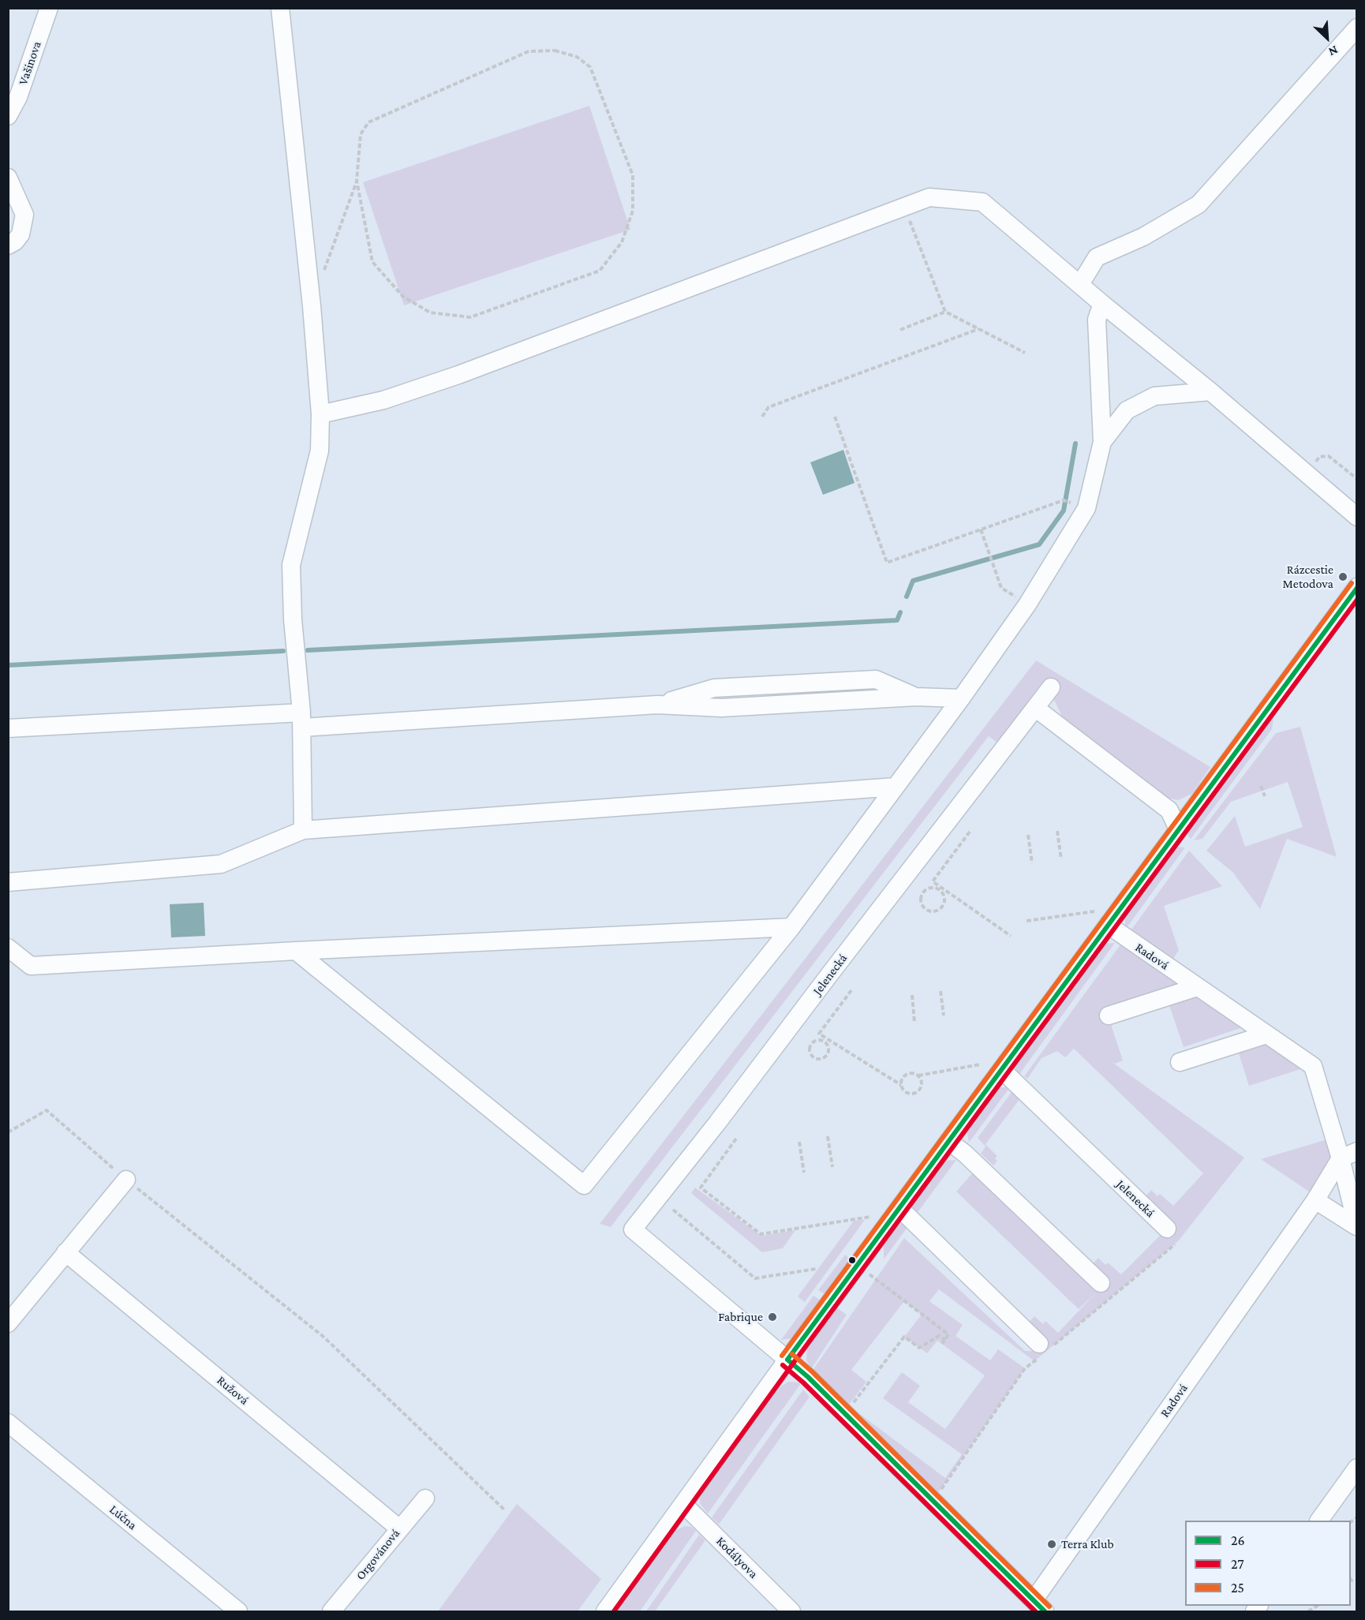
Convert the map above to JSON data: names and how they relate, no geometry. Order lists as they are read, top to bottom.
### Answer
{
  "streets": {
    "street": [
      "Vašinova",
      "Radová",
      "Jelenecká",
      "Ružová",
      "Lúčna",
      "Orgovánová",
      "Kodályova"
    ]
  },
  "crossings": [
    ["Ružová", "Orgovánová"]
  ],
  "places": ["Rázcestie Metodova", "Fabrique", "Terra Klub"],
  "lines": ["transit line 25", "transit line 26", "transit line 27"],
  "legend": ["26", "27", "25"],
  "north": "bottom right"
}
